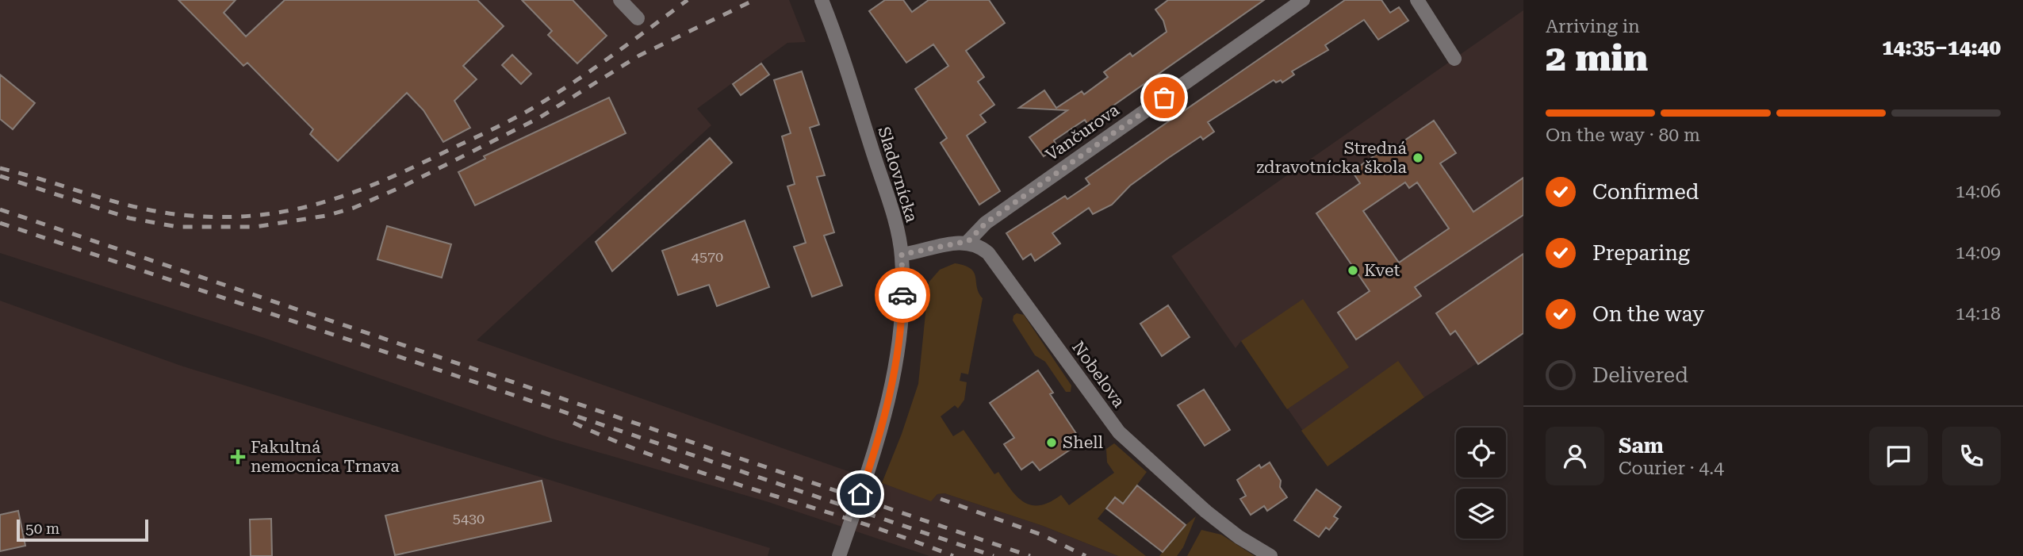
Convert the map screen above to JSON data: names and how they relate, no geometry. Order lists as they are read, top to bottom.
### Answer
{
  "streets": {
    "street": ["Vančurova", "Sladovnícka", "Nobelova"]
  },
  "crossings": [
    ["Vančurova", "Nobelova"]
  ],
  "places": {
    "other": ["Stredná zdravotnícka škola", "Kvet", "Shell"],
    "health": ["Fakultná nemocnica Trnava"]
  },
  "house_numbers": ["4570", "5430"],
  "scale_bar": "50 m",
  "page": {
    "heading": ["2 min", "Arriving in", "14:35–14:40"],
    "panel": ["Sam", "Courier · 4.4"],
    "bar": "On the way · 80 m",
    "list": [
      ["Confirmed", "14:06"],
      ["Preparing", "14:09"],
      ["On the way", "14:18"],
      "Delivered"
    ],
    "scale": "50 m"
  }
}
